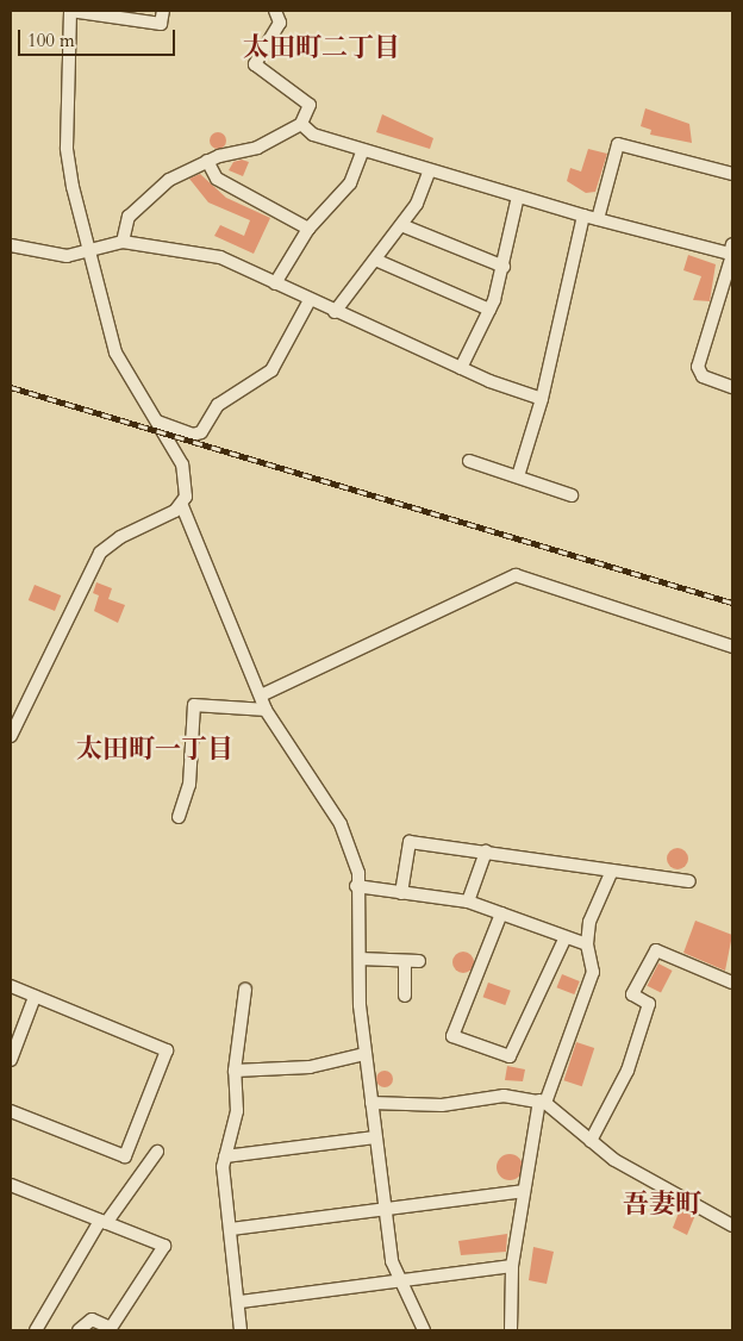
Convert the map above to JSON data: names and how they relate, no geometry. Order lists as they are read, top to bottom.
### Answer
{
  "districts": ["太田町二丁目", "太田町一丁目", "吾妻町"],
  "scale_bar": "100 m"
}
